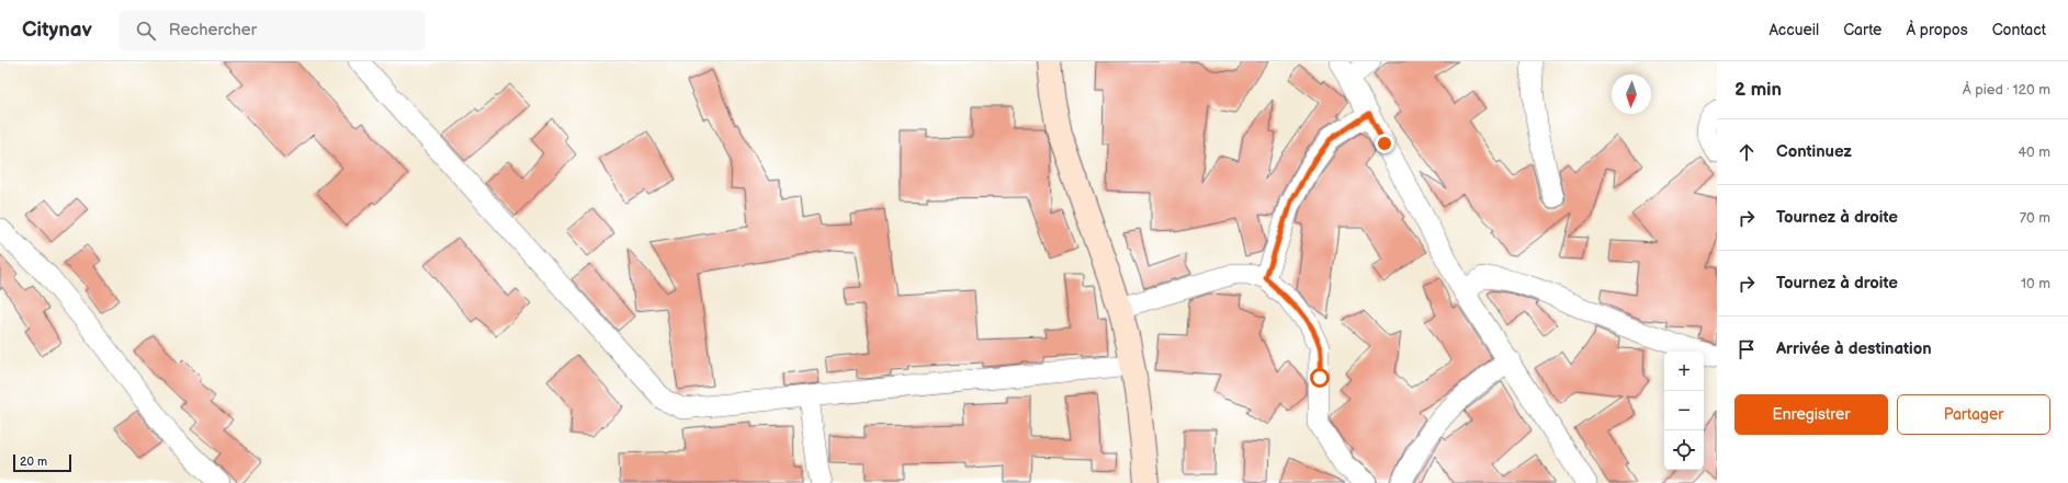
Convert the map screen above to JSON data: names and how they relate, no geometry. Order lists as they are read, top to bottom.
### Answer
{
  "scale_bar": "20 m",
  "north": "bottom",
  "page": {
    "header": "Citynav",
    "search": "Rechercher",
    "nav": [
      "Accueil",
      "Carte",
      "À propos",
      "Contact"
    ],
    "heading": ["2 min", "À pied · 120 m"],
    "list": [
      ["Continuez", "40 m"],
      ["Tournez à droite", "70 m"],
      ["Tournez à droite", "10 m"],
      "Arrivée à destination"
    ],
    "map_buttons": ["+", "−"],
    "buttons": ["Enregistrer", "Partager"],
    "scale": "20 m"
  }
}
